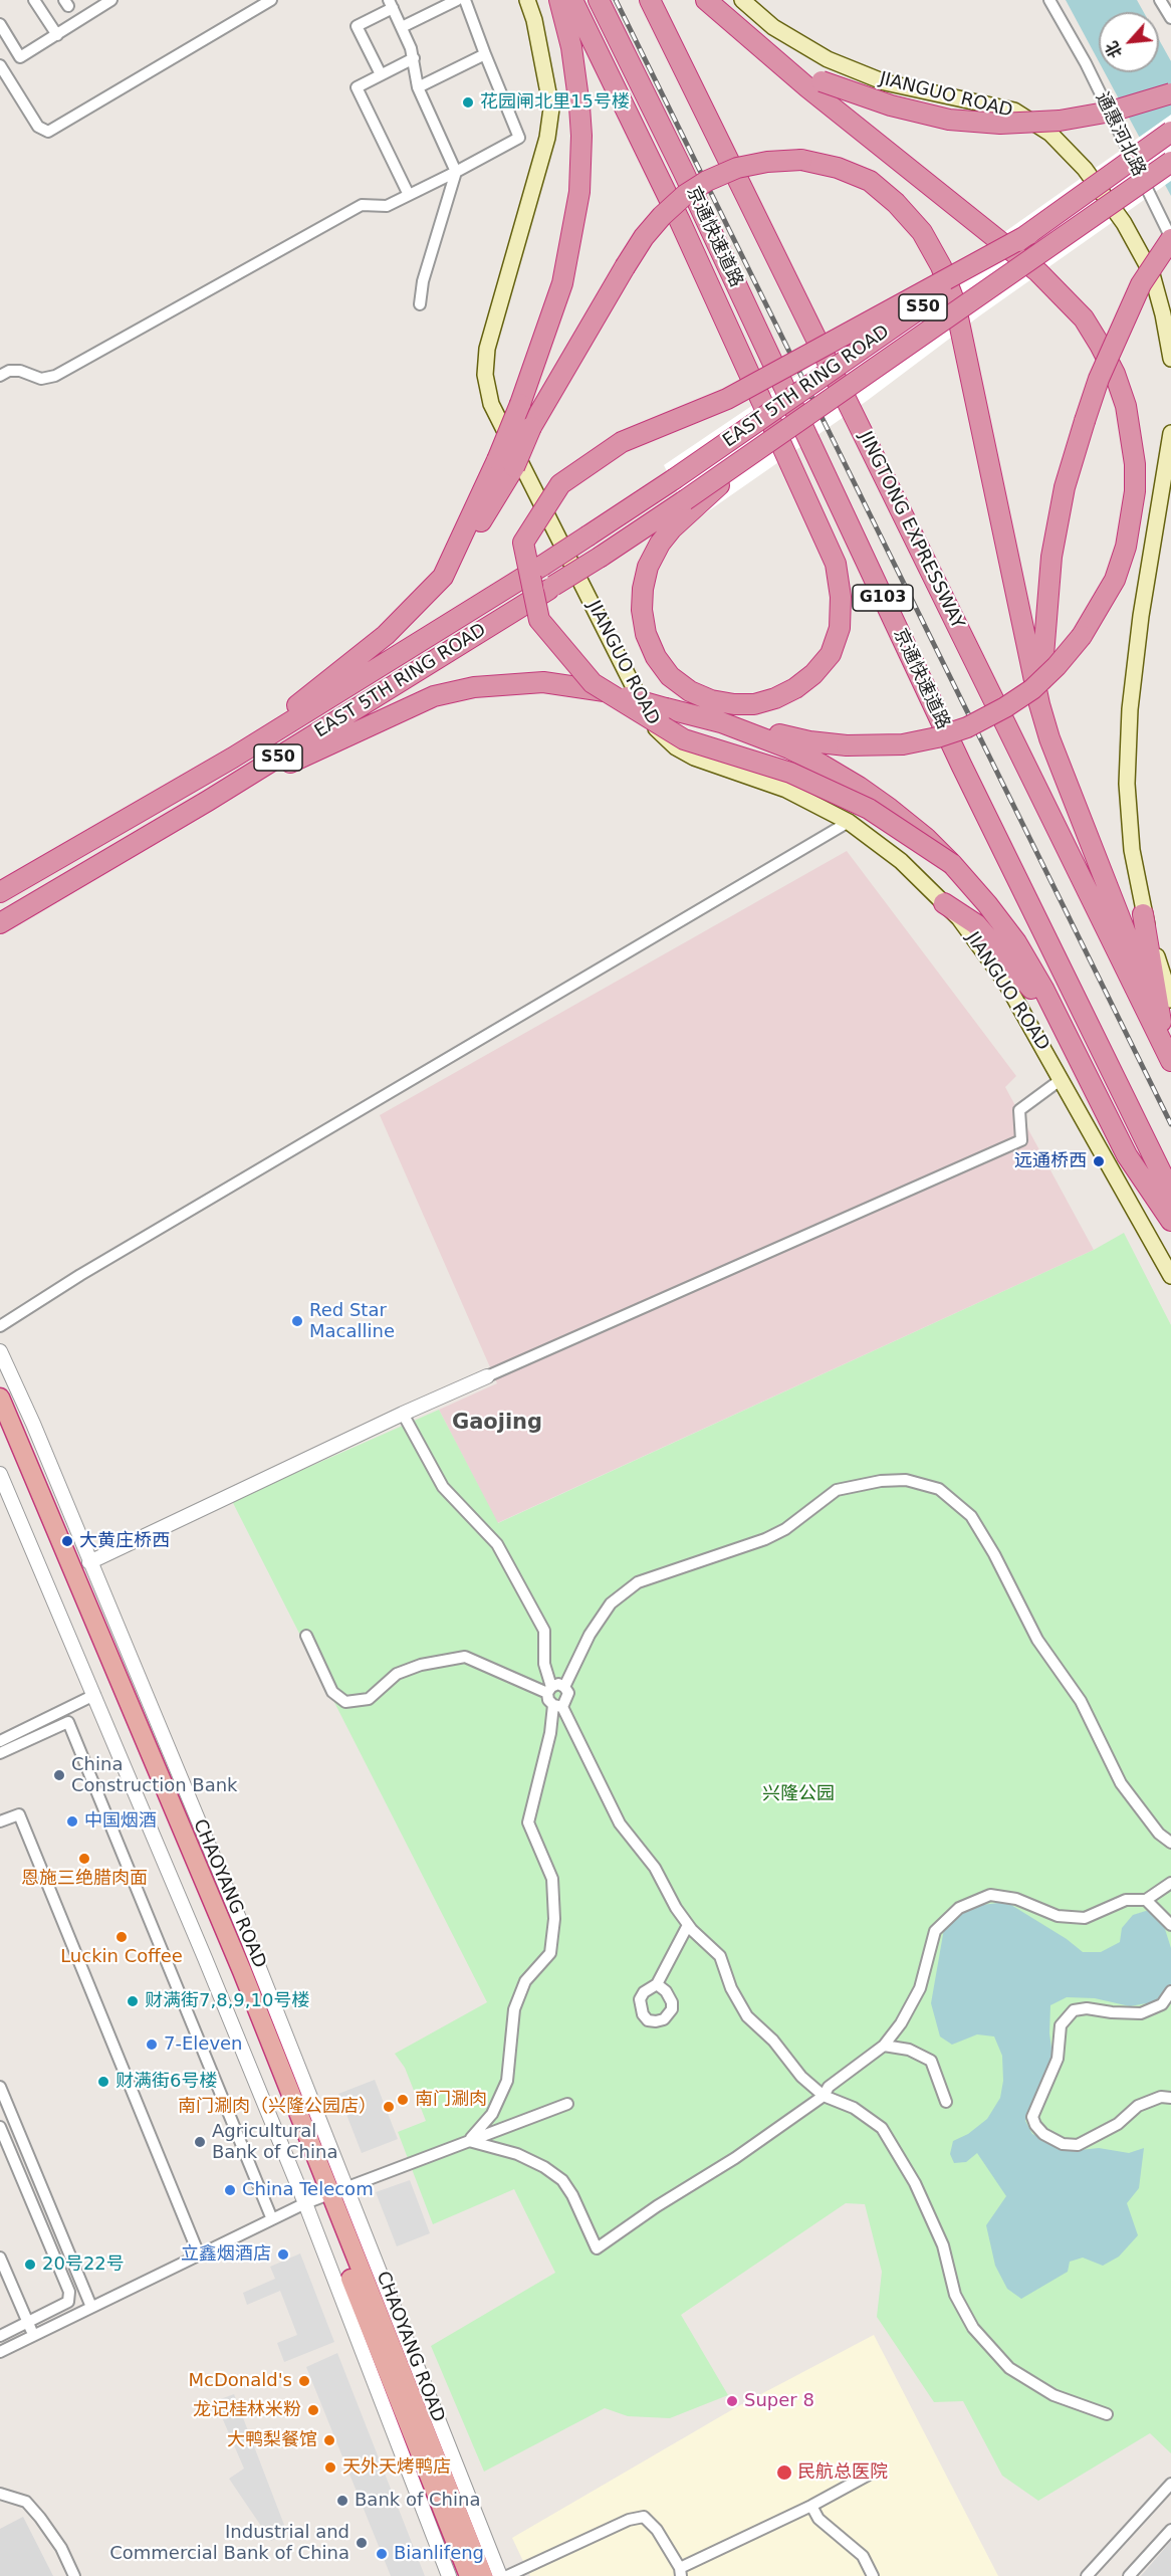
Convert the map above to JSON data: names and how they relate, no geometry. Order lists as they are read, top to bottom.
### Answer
{
  "streets": {
    "highway": [
      "京通快速道路",
      "S50",
      "EAST 5TH RING ROAD",
      "JINGTONG EXPRESSWAY",
      "G103",
      "CHAOYANG ROAD"
    ],
    "main road": ["JIANGUO ROAD"],
    "street": ["通惠河北路"]
  },
  "districts": ["Gaojing"],
  "parks": ["兴隆公园"],
  "places": [
    "花园闸北里15号楼",
    "远通桥西",
    "Red Star Macalline",
    "大黄庄桥西",
    "China Construction Bank",
    "中国烟酒",
    "恩施三绝腊肉面",
    "Luckin Coffee",
    "财满街7,8,9,10号楼",
    "7-Eleven",
    "财满街6号楼",
    "南门涮肉",
    "南门涮肉（兴隆公园店）",
    "Agricultural Bank of China",
    "China Telecom",
    "立鑫烟酒店",
    "20号22号",
    "McDonald's",
    "Super 8",
    "龙记桂林米粉",
    "大鸭梨餐馆",
    "天外天烤鸭店",
    "民航总医院",
    "Bank of China",
    "Industrial and Commercial Bank of China",
    "Bianlifeng"
  ],
  "north": "bottom left"
}
